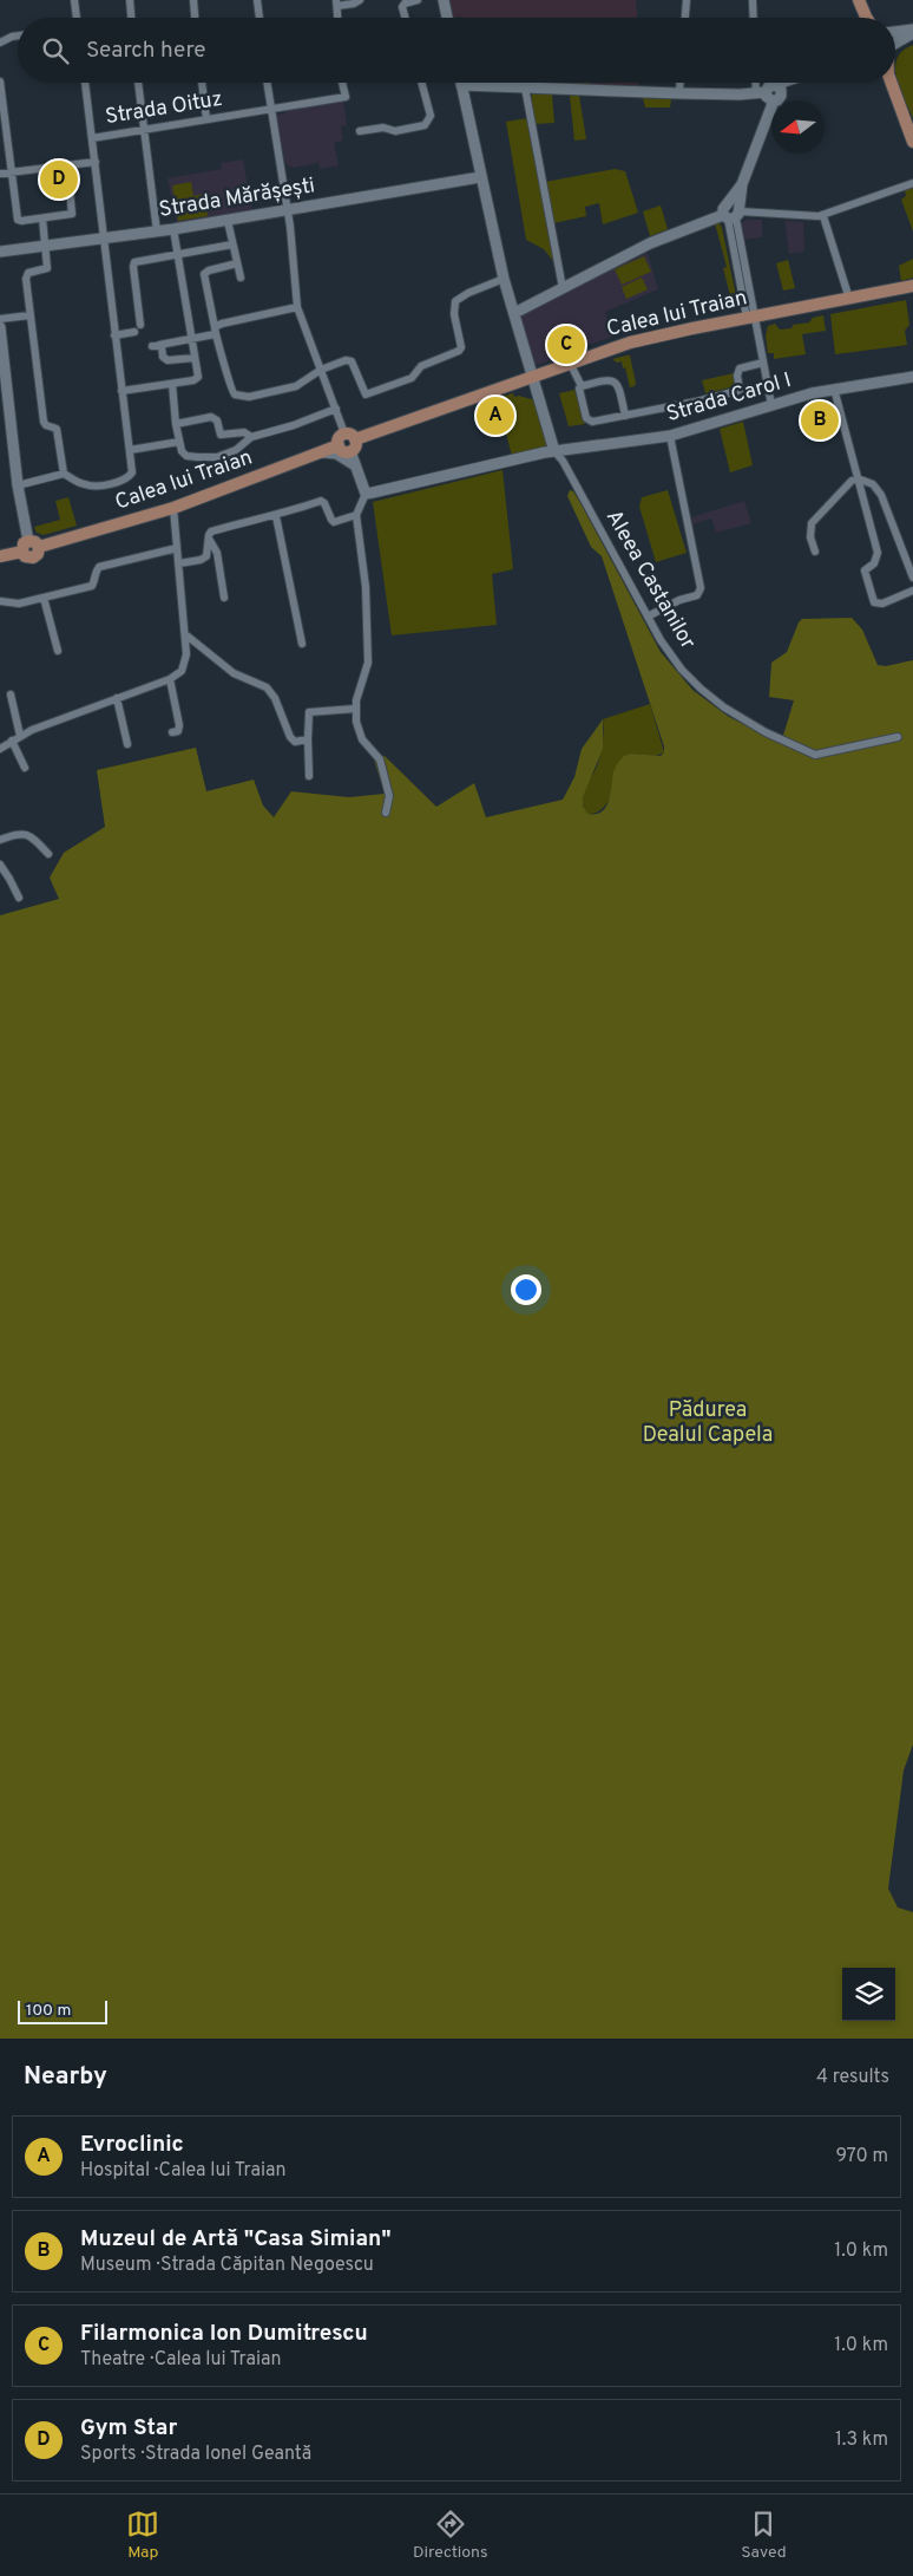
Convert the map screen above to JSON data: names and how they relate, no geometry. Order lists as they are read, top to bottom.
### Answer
{
  "streets": {
    "main road": ["Calea lui Traian"],
    "street": [
      "Strada Oituz",
      "Strada Mărășești",
      "Strada Carol I",
      "Aleea Castanilor"
    ]
  },
  "crossings": [
    ["Strada Carol I", "Aleea Castanilor"]
  ],
  "parks": ["Pădurea Dealul Capela"],
  "scale_bar": "100 m",
  "north": "left",
  "page": {
    "search": "Search here",
    "pins": [
      "D",
      "C",
      "A",
      "B"
    ],
    "scale": "100 m",
    "heading": ["Nearby", "4 results"],
    "list": [
      {
        "mark": "A",
        "name": "Evroclinic",
        "note": "Hospital · Calea lui Traian",
        "value": "970 m"
      },
      {
        "mark": "B",
        "name": "Muzeul de Artă \"Casa Simian\"",
        "note": "Museum · Strada Căpitan Negoescu",
        "value": "1.0 km"
      },
      {
        "mark": "C",
        "name": "Filarmonica Ion Dumitrescu",
        "note": "Theatre · Calea lui Traian",
        "value": "1.0 km"
      },
      {
        "mark": "D",
        "name": "Gym Star",
        "note": "Sports · Strada Ionel Geantă",
        "value": "1.3 km"
      }
    ],
    "nav": ["Map", "Directions", "Saved"]
  }
}
